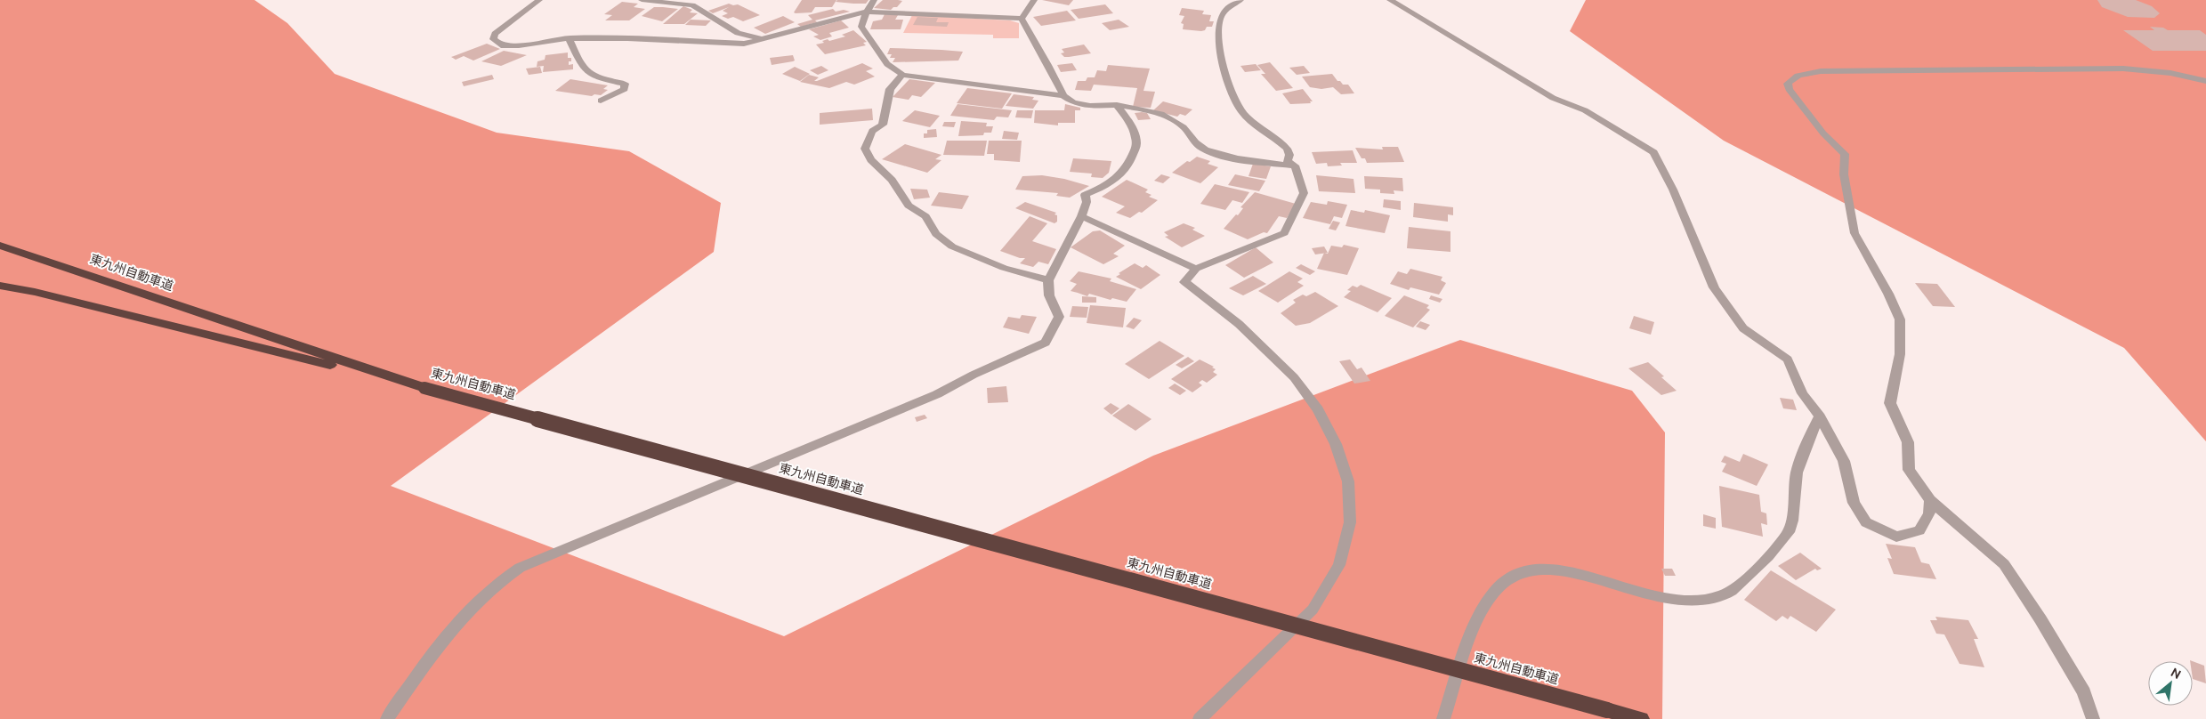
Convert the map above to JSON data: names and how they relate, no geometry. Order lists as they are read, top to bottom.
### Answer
{
  "streets": {
    "highway": ["東九州自動車道"]
  },
  "north": "top right"
}
